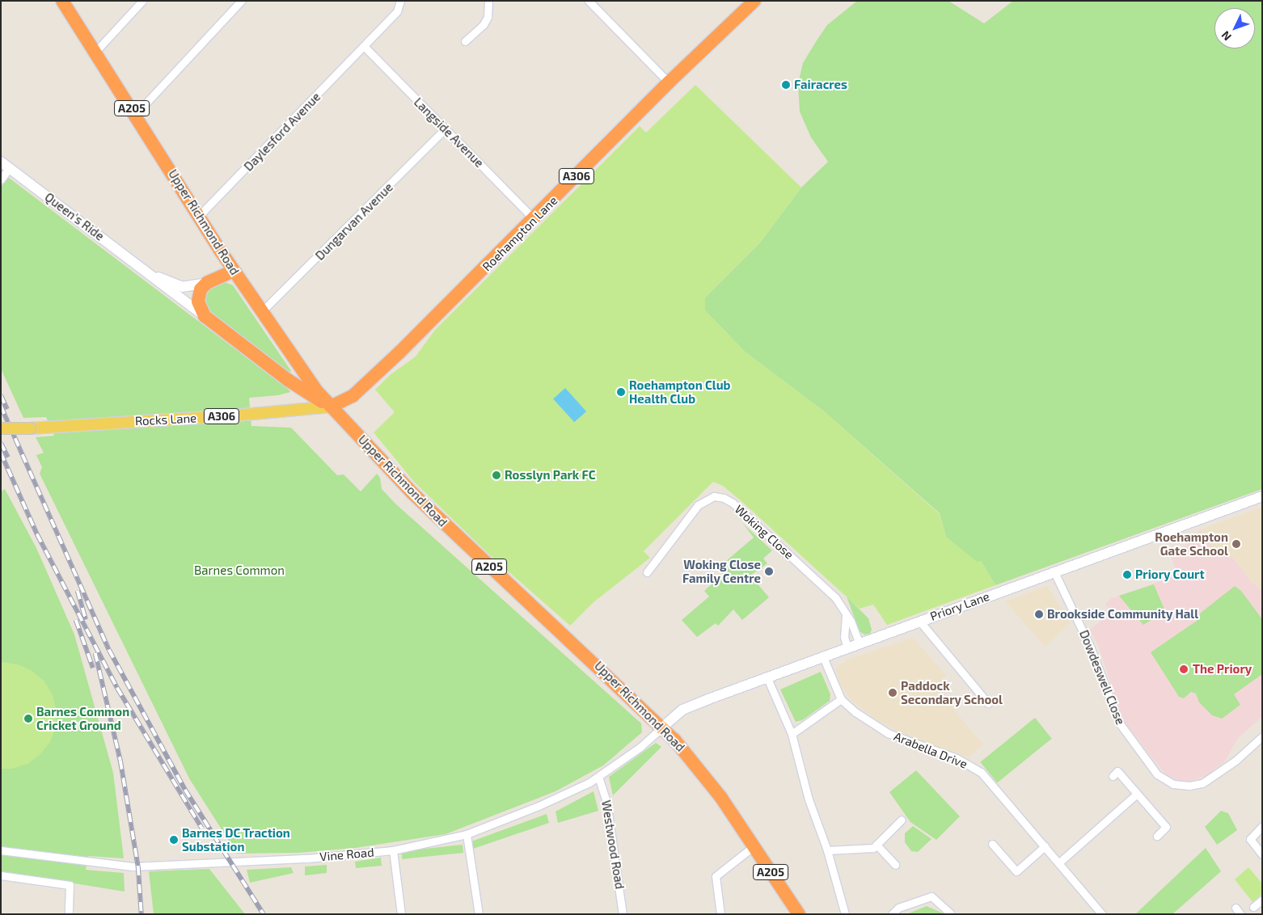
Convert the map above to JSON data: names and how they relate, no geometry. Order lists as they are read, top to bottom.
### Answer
{
  "streets": {
    "highway": [
      "A205",
      "A306",
      "Queen's Ride",
      "Upper Richmond Road",
      "Roehampton Lane"
    ],
    "main road": ["Rocks Lane"],
    "street": [
      "Daylesford Avenue",
      "Langside Avenue",
      "Dungarvan Avenue",
      "Woking Close",
      "Priory Lane",
      "Dowdeswell Close",
      "Arabella Drive",
      "Westwood Road",
      "Vine Road"
    ]
  },
  "crossings": [
    ["Daylesford Avenue", "Langside Avenue"],
    ["Daylesford Avenue", "Upper Richmond Road"],
    ["Langside Avenue", "Dungarvan Avenue"],
    ["Langside Avenue", "Roehampton Lane"],
    ["Queen's Ride", "Upper Richmond Road"],
    ["Queen's Ride", "Roehampton Lane"],
    ["Queen's Ride", "Rocks Lane"],
    ["Dungarvan Avenue", "Upper Richmond Road"],
    ["Upper Richmond Road", "Roehampton Lane"],
    ["Upper Richmond Road", "Rocks Lane"],
    ["Upper Richmond Road", "Priory Lane"],
    ["Upper Richmond Road", "Vine Road"],
    ["Roehampton Lane", "Rocks Lane"],
    ["Woking Close", "Priory Lane"],
    ["Priory Lane", "Dowdeswell Close"],
    ["Priory Lane", "Vine Road"],
    ["Westwood Road", "Vine Road"]
  ],
  "parks": ["Barnes Common"],
  "places": [
    "Fairacres",
    "Roehampton Club Health Club",
    "Rosslyn Park FC",
    "Roehampton Gate School",
    "Woking Close Family Centre",
    "Priory Court",
    "Brookside Community Hall",
    "The Priory",
    "Paddock Secondary School",
    "Barnes Common Cricket Ground",
    "Barnes DC Traction Substation"
  ],
  "north": "bottom left"
}
